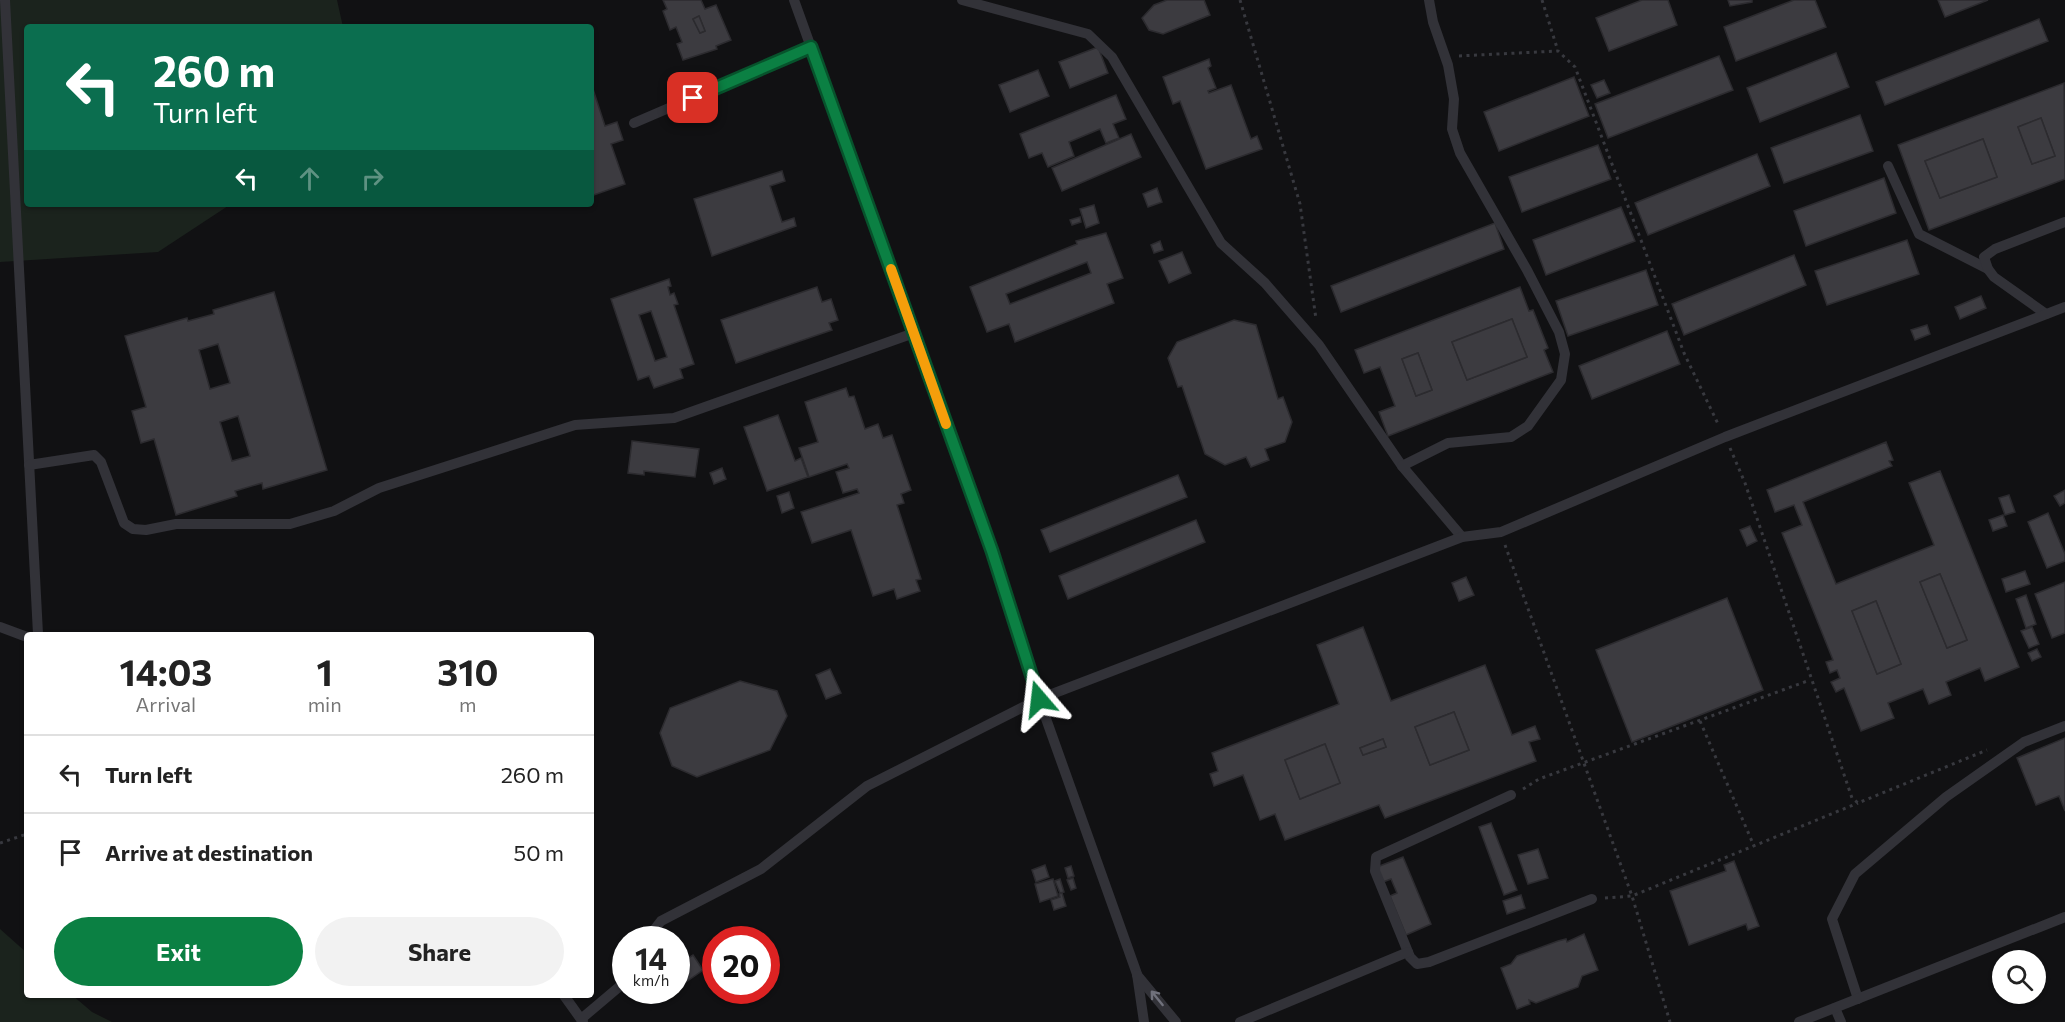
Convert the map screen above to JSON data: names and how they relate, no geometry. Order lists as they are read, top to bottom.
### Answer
{
  "page": {
    "turn": ["260 m", "Turn left"],
    "eta": [
      "14:03",
      "Arrival",
      "1",
      "min",
      "310",
      "m"
    ],
    "list": [
      {
        "name": "Turn left",
        "value": "260 m"
      },
      {
        "name": "Arrive at destination",
        "value": "50 m"
      }
    ],
    "buttons": ["Exit", "Share"],
    "speed": "14 km/h",
    "limit": "20"
  }
}
